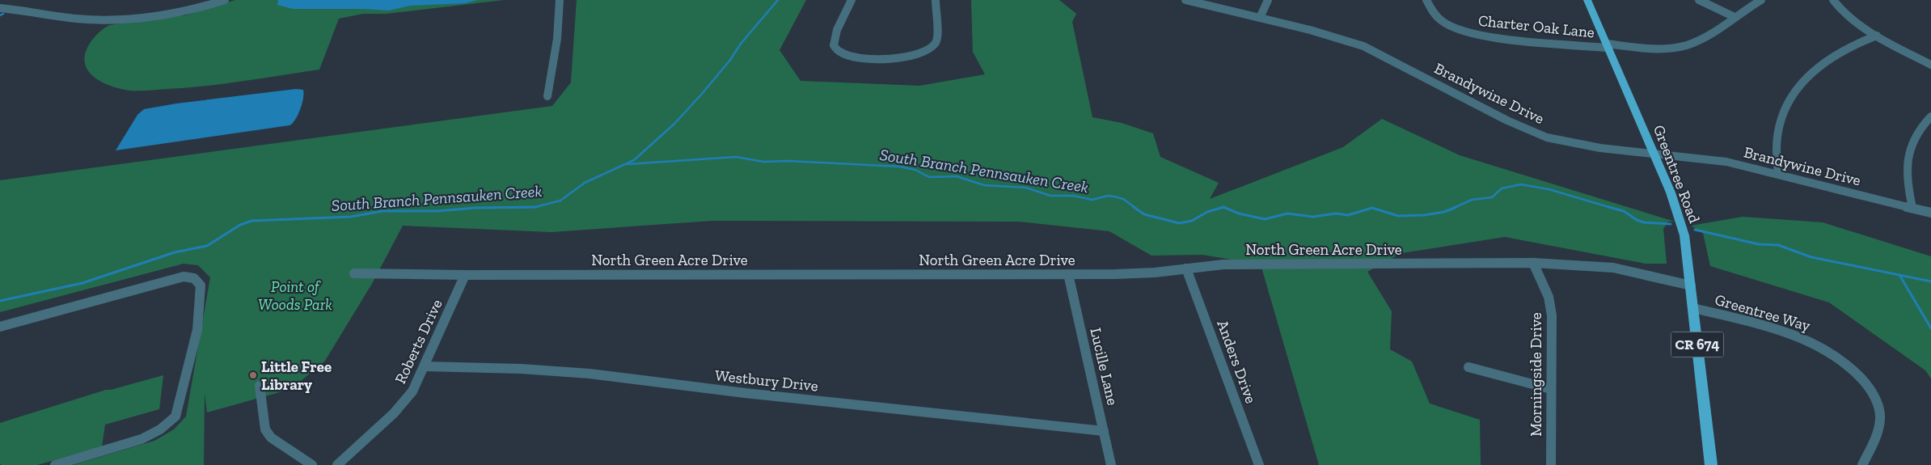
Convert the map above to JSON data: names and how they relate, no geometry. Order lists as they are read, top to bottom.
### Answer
{
  "streets": {
    "main road": ["Greentree Road", "CR 674"],
    "street": [
      "Charter Oak Lane",
      "Brandywine Drive",
      "North Green Acre Drive",
      "Greentree Way",
      "Roberts Drive",
      "Anders Drive",
      "Lucille Lane",
      "Morningside Drive",
      "Westbury Drive"
    ]
  },
  "crossings": [
    ["Charter Oak Lane", "Greentree Road"],
    ["Brandywine Drive", "Greentree Road"],
    ["Greentree Road", "North Green Acre Drive"],
    ["Greentree Road", "Greentree Way"],
    ["North Green Acre Drive", "Roberts Drive"],
    ["North Green Acre Drive", "Anders Drive"],
    ["North Green Acre Drive", "Lucille Lane"],
    ["North Green Acre Drive", "Morningside Drive"],
    ["Roberts Drive", "Westbury Drive"],
    ["Lucille Lane", "Westbury Drive"]
  ],
  "water": ["South Branch Pennsauken Creek"],
  "parks": ["Point of Woods Park"],
  "places": ["Little Free Library"]
}
